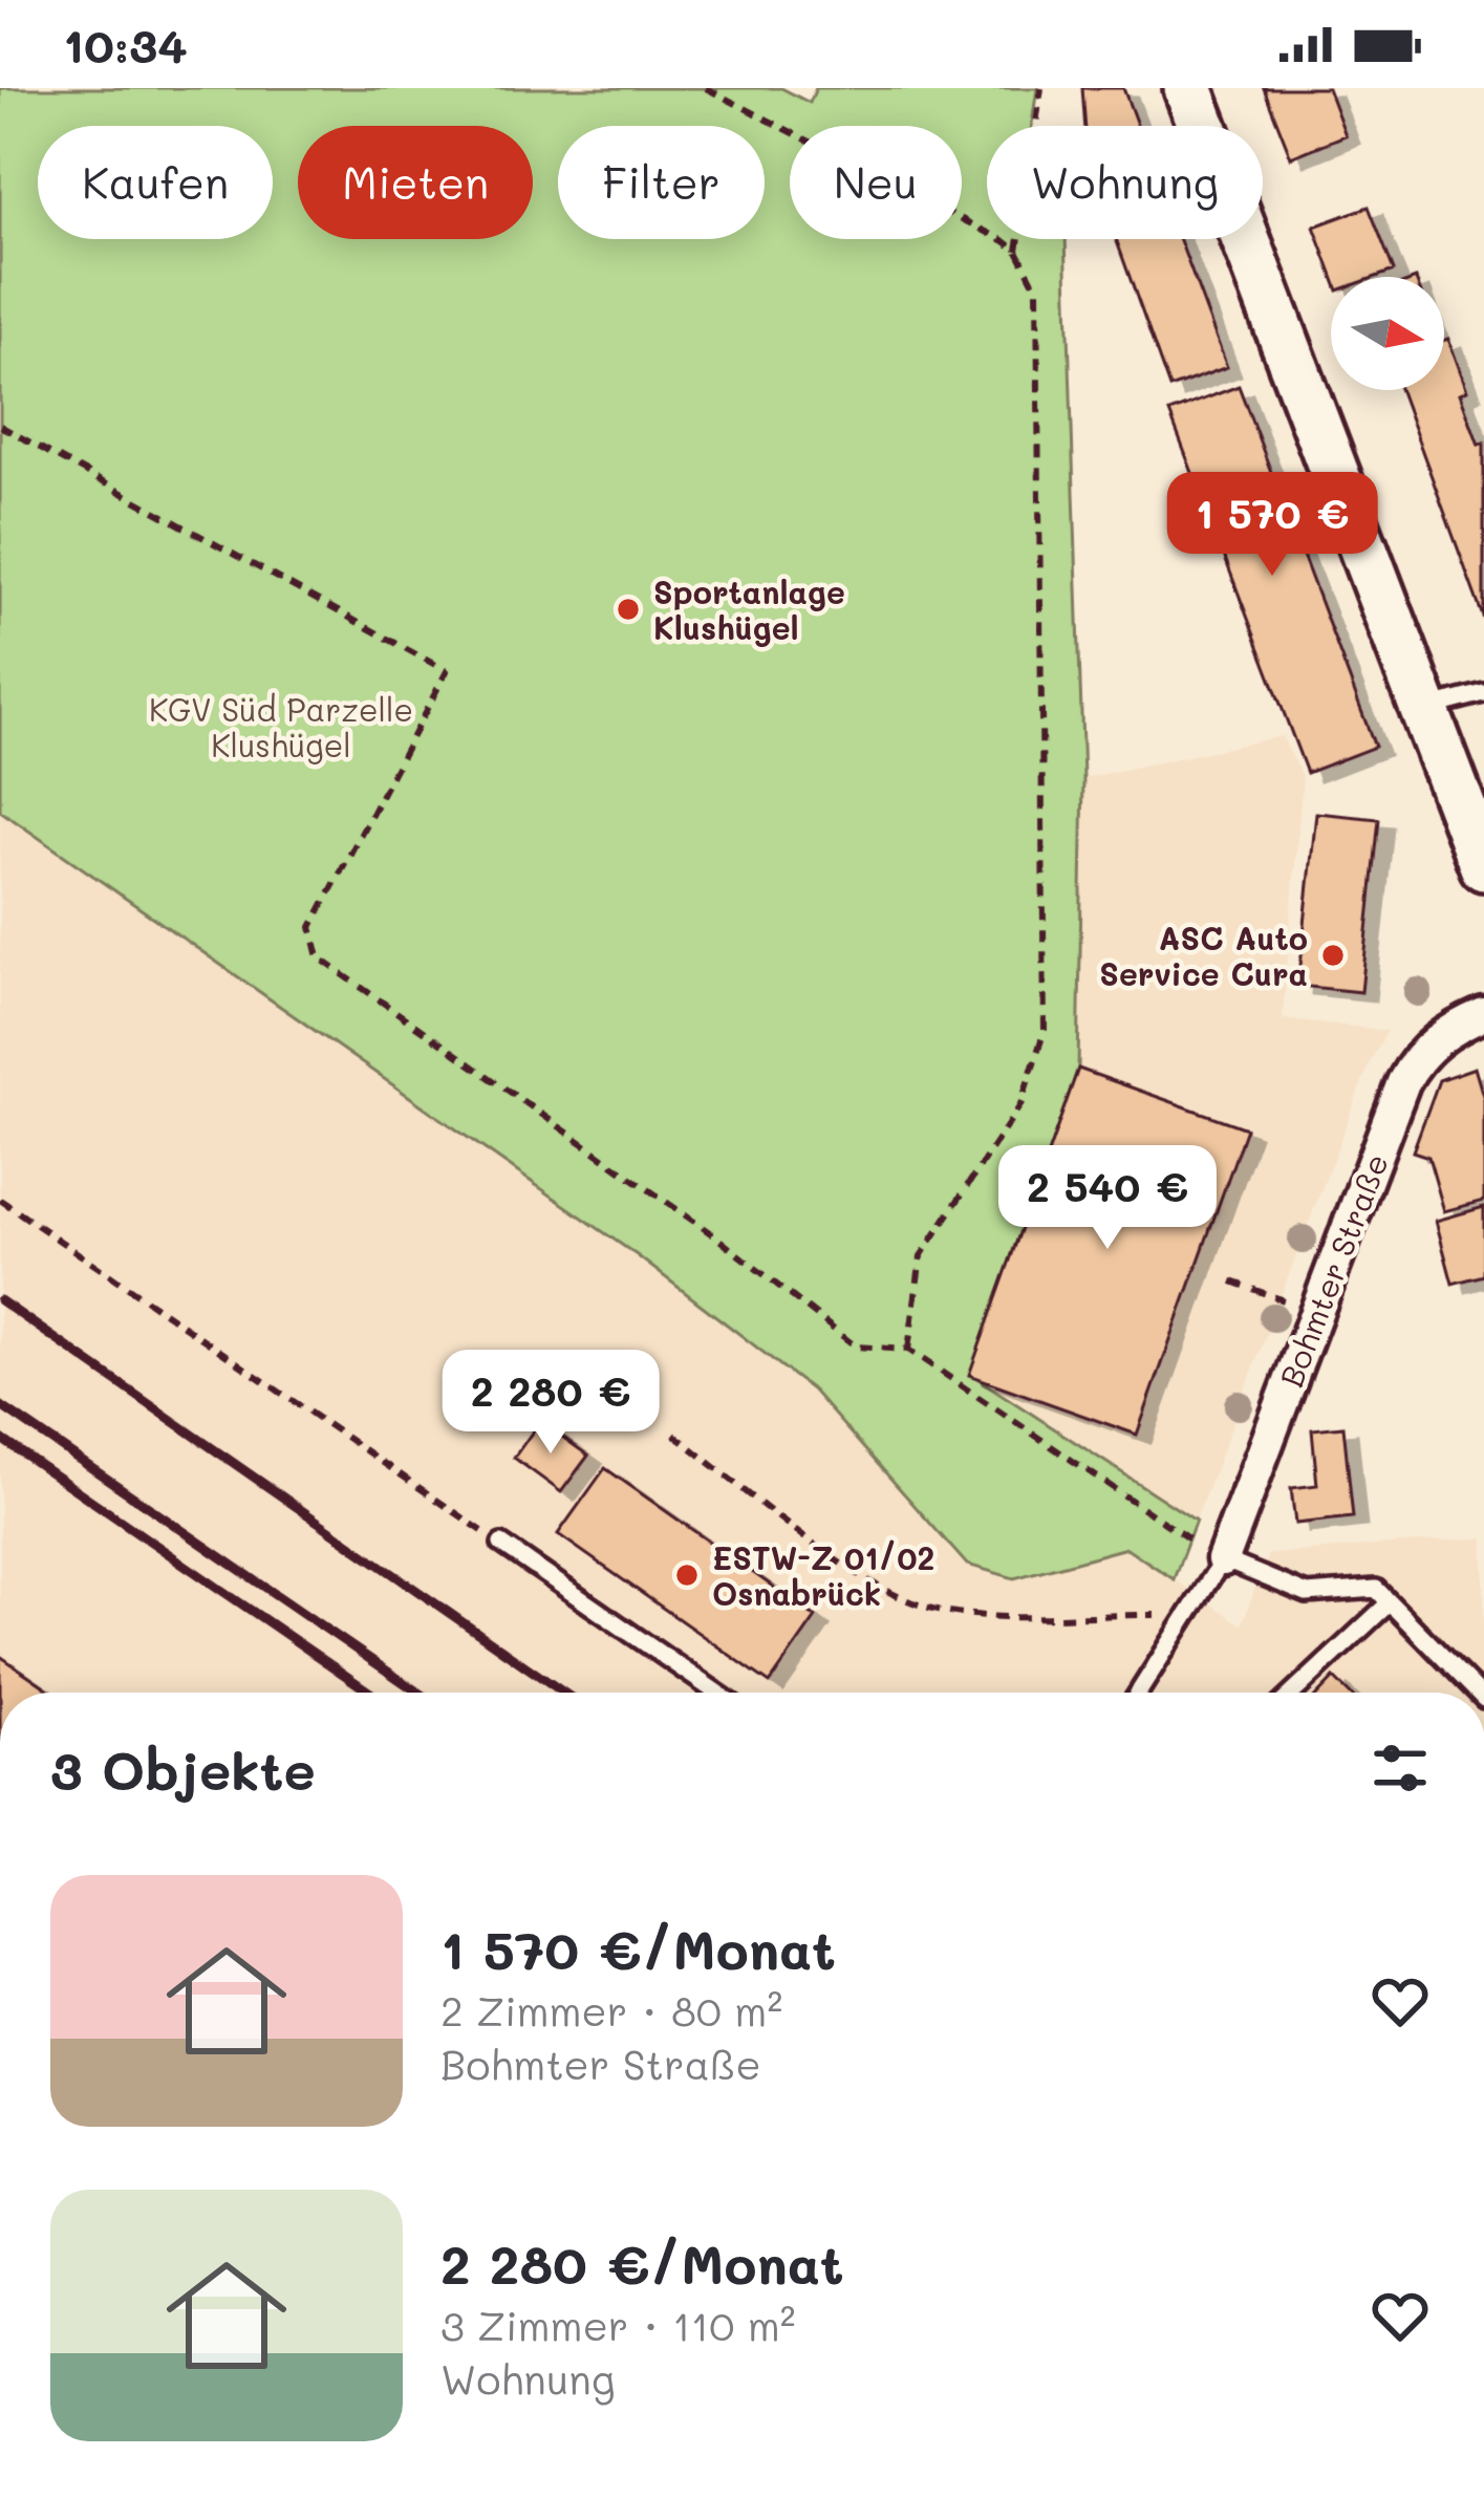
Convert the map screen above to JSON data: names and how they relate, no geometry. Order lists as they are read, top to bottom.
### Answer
{
  "streets": {
    "street": ["Bohmter Straße"]
  },
  "parks": ["KGV Süd Parzelle Klushügel"],
  "places": ["Sportanlage Klushügel", "ASC Auto Service Cura", "ESTW-Z 01/02 Osnabrück"],
  "north": "right",
  "page": {
    "status": "10:34",
    "chip": [
      "Kaufen",
      "Mieten",
      "Filter",
      "Neu",
      "Wohnung"
    ],
    "price": ["1 570 €", "2 540 €", "2 280 €"],
    "heading": "3 Objekte",
    "list": [
      {
        "name": "1 570 €/Monat",
        "note": "2 Zimmer · 80 m² · Bohmter Straße"
      },
      {
        "name": "2 280 €/Monat",
        "note": "3 Zimmer · 110 m² · Wohnung"
      }
    ]
  }
}
